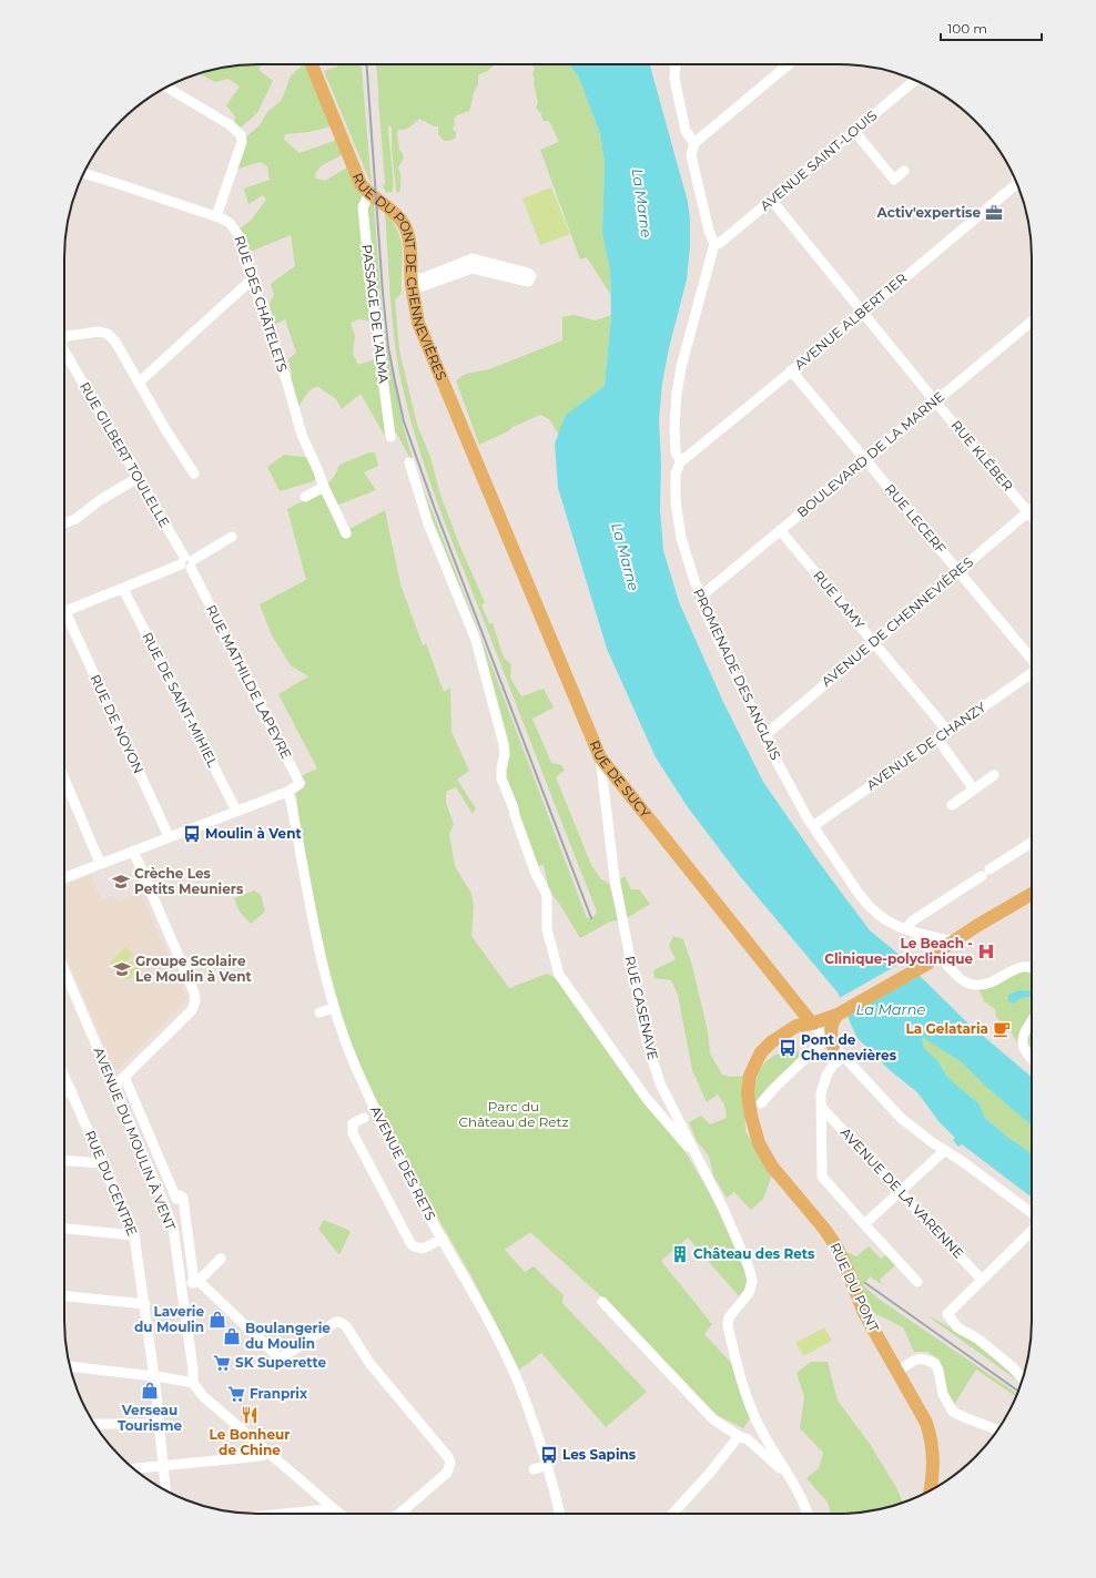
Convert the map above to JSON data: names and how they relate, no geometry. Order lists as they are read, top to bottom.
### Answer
{
  "streets": {
    "main road": ["RUE DU PONT DE CHENNEVIÈRES", "RUE DE SUCY", "RUE DU PONT"],
    "street": [
      "AVENUE SAINT-LOUIS",
      "RUE DES CHÂTELETS",
      "PASSAGE DE L'ALMA",
      "AVENUE ALBERT 1ER",
      "RUE GILBERT TOULELLE",
      "BOULEVARD DE LA MARNE",
      "RUE KLÉBER",
      "RUE LECERF",
      "RUE LAMY",
      "AVENUE DE CHENNEVIÈRES",
      "PROMENADE DES ANGLAIS",
      "RUE MATHILDE LAPEYRE",
      "RUE DE SAINT-MIHIEL",
      "RUE DE NOYON",
      "AVENUE DE CHANZY",
      "RUE CASENAVE",
      "AVENUE DU MOULIN À VENT",
      "AVENUE DES RETS",
      "RUE DU CENTRE",
      "AVENUE DE LA VARENNE"
    ]
  },
  "crossings": [
    ["AVENUE SAINT-LOUIS", "RUE KLÉBER"],
    ["AVENUE SAINT-LOUIS", "PROMENADE DES ANGLAIS"],
    ["RUE DU PONT DE CHENNEVIÈRES", "PASSAGE DE L'ALMA"],
    ["RUE DU PONT DE CHENNEVIÈRES", "RUE DE SUCY"],
    ["AVENUE ALBERT 1ER", "RUE KLÉBER"],
    ["AVENUE ALBERT 1ER", "RUE LECERF"],
    ["AVENUE ALBERT 1ER", "PROMENADE DES ANGLAIS"],
    ["RUE GILBERT TOULELLE", "RUE MATHILDE LAPEYRE"],
    ["BOULEVARD DE LA MARNE", "RUE KLÉBER"],
    ["BOULEVARD DE LA MARNE", "RUE LECERF"],
    ["BOULEVARD DE LA MARNE", "RUE LAMY"],
    ["BOULEVARD DE LA MARNE", "PROMENADE DES ANGLAIS"],
    ["RUE KLÉBER", "AVENUE DE CHENNEVIÈRES"],
    ["RUE LECERF", "AVENUE DE CHENNEVIÈRES"],
    ["RUE LAMY", "AVENUE DE CHENNEVIÈRES"],
    ["RUE LAMY", "AVENUE DE CHANZY"],
    ["AVENUE DE CHENNEVIÈRES", "PROMENADE DES ANGLAIS"],
    ["PROMENADE DES ANGLAIS", "AVENUE DE CHANZY"],
    ["RUE MATHILDE LAPEYRE", "AVENUE DES RETS"],
    ["RUE DE SUCY", "RUE CASENAVE"],
    ["RUE DE SUCY", "RUE DU PONT"]
  ],
  "water": ["La Marne"],
  "parks": ["Parc du Château de Retz"],
  "places": {
    "office": ["Activ'expertise"],
    "bus stop": ["Moulin à Vent", "Pont de Chennevières", "Les Sapins"],
    "school or university": ["Crèche Les Petits Meuniers", "Groupe Scolaire Le Moulin à Vent"],
    "hospital": ["Le Beach - Clinique-polyclinique"],
    "cafe": ["La Gelataria"],
    "building": ["Château des Rets"],
    "shop": ["Laverie du Moulin", "Boulangerie du Moulin", "Verseau Tourisme"],
    "supermarket": ["SK Superette", "Franprix"],
    "restaurant": ["Le Bonheur de Chine"]
  },
  "scale_bar": "100 m"
}
